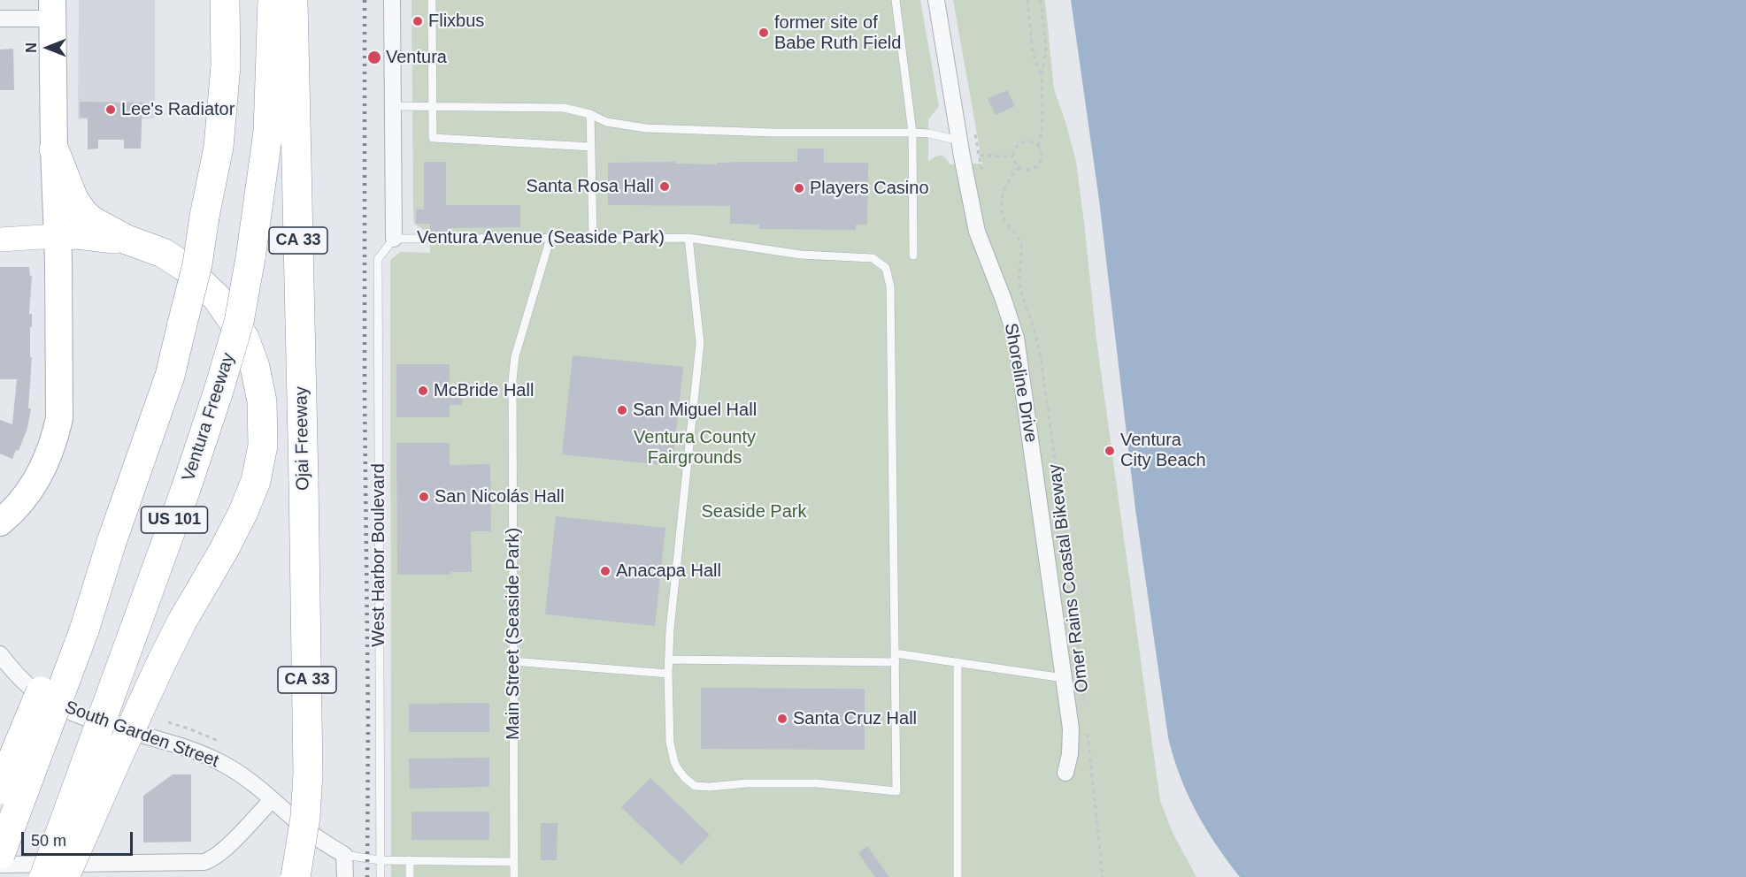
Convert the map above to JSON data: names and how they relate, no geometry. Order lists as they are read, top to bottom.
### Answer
{
  "streets": {
    "highway": [
      "CA 33",
      "Ventura Freeway",
      "Ojai Freeway",
      "US 101"
    ],
    "street": ["Shoreline Drive", "South Garden Street"],
    "lane": ["Ventura Avenue (Seaside Park)", "West Harbor Boulevard", "Main Street (Seaside Park)"],
    "path": ["Omer Rains Coastal Bikeway"]
  },
  "crossings": [
    ["Ventura Avenue (Seaside Park)", "West Harbor Boulevard"],
    ["Ventura Avenue (Seaside Park)", "Main Street (Seaside Park)"],
    ["West Harbor Boulevard", "South Garden Street"],
    ["Main Street (Seaside Park)", "South Garden Street"]
  ],
  "parks": ["Ventura County Fairgrounds", "Seaside Park"],
  "places": [
    "Flixbus",
    "former site of Babe Ruth Field",
    "Ventura",
    "Lee's Radiator",
    "Santa Rosa Hall",
    "Players Casino",
    "McBride Hall",
    "San Miguel Hall",
    "Ventura City Beach",
    "San Nicolás Hall",
    "Anacapa Hall",
    "Santa Cruz Hall"
  ],
  "scale_bar": "50 m",
  "north": "left"
}
